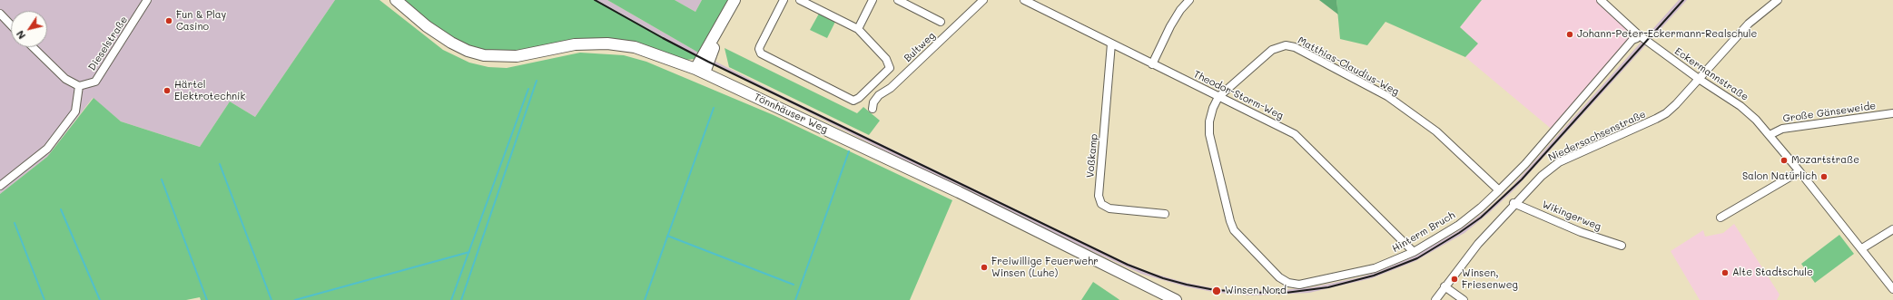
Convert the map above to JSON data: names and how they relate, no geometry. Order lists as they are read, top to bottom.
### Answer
{
  "streets": {
    "main road": ["Tönnhäuser Weg"],
    "street": [
      "Dieselstraße",
      "Bultweg",
      "Matthias-Claudius-Weg",
      "Eckermannstraße",
      "Theodor-Storm-Weg",
      "Große Gänseweide",
      "Niedersachsenstraße",
      "Voßkamp",
      "Wikingerweg",
      "Hinterm Bruch"
    ]
  },
  "crossings": [
    ["Matthias-Claudius-Weg", "Theodor-Storm-Weg"],
    ["Matthias-Claudius-Weg", "Hinterm Bruch"],
    ["Eckermannstraße", "Große Gänseweide"],
    ["Eckermannstraße", "Niedersachsenstraße"],
    ["Eckermannstraße", "Hinterm Bruch"],
    ["Theodor-Storm-Weg", "Voßkamp"],
    ["Theodor-Storm-Weg", "Hinterm Bruch"],
    ["Niedersachsenstraße", "Wikingerweg"]
  ],
  "places": [
    "Fun & Play Casino",
    "Johann-Peter-Eckermann-Realschule",
    "Härtel Elektrotechnik",
    "Mozartstraße",
    "Salon Natürlich",
    "Freiwillige Feuerwehr Winsen (Luhe)",
    "Alte Stadtschule",
    "Winsen, Friesenweg",
    "Winsen Nord"
  ],
  "north": "bottom left"
}
